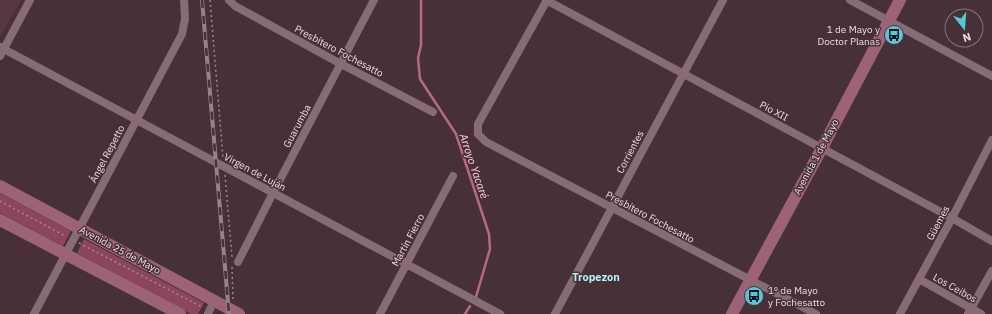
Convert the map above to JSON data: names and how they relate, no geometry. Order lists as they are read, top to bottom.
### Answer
{
  "streets": {
    "main road": ["Avenida 1 de Mayo", "Avenida 25 de Mayo"],
    "street": [
      "Presbítero Fochesatto",
      "Pio XII",
      "Guarumba",
      "Corrientes",
      "Ángel Repetto",
      "Virgen de Luján",
      "Güemes",
      "Martín Fierro",
      "Los Ceibos"
    ]
  },
  "crossings": [
    ["Presbítero Fochesatto", "Pio XII"],
    ["Presbítero Fochesatto", "Guarumba"],
    ["Presbítero Fochesatto", "Corrientes"],
    ["Presbítero Fochesatto", "Avenida 1 de Mayo"],
    ["Pio XII", "Corrientes"],
    ["Pio XII", "Avenida 1 de Mayo"],
    ["Pio XII", "Güemes"],
    ["Guarumba", "Virgen de Luján"],
    ["Ángel Repetto", "Virgen de Luján"],
    ["Ángel Repetto", "Avenida 25 de Mayo"],
    ["Virgen de Luján", "Martín Fierro"],
    ["Güemes", "Los Ceibos"]
  ],
  "districts": ["Tropezon"],
  "water": ["Arroyo Yacaré"],
  "places": {
    "bus stop": ["1 de Mayo y Doctor Planas", "1º de Mayo y Fochesatto"]
  },
  "north": "bottom"
}
